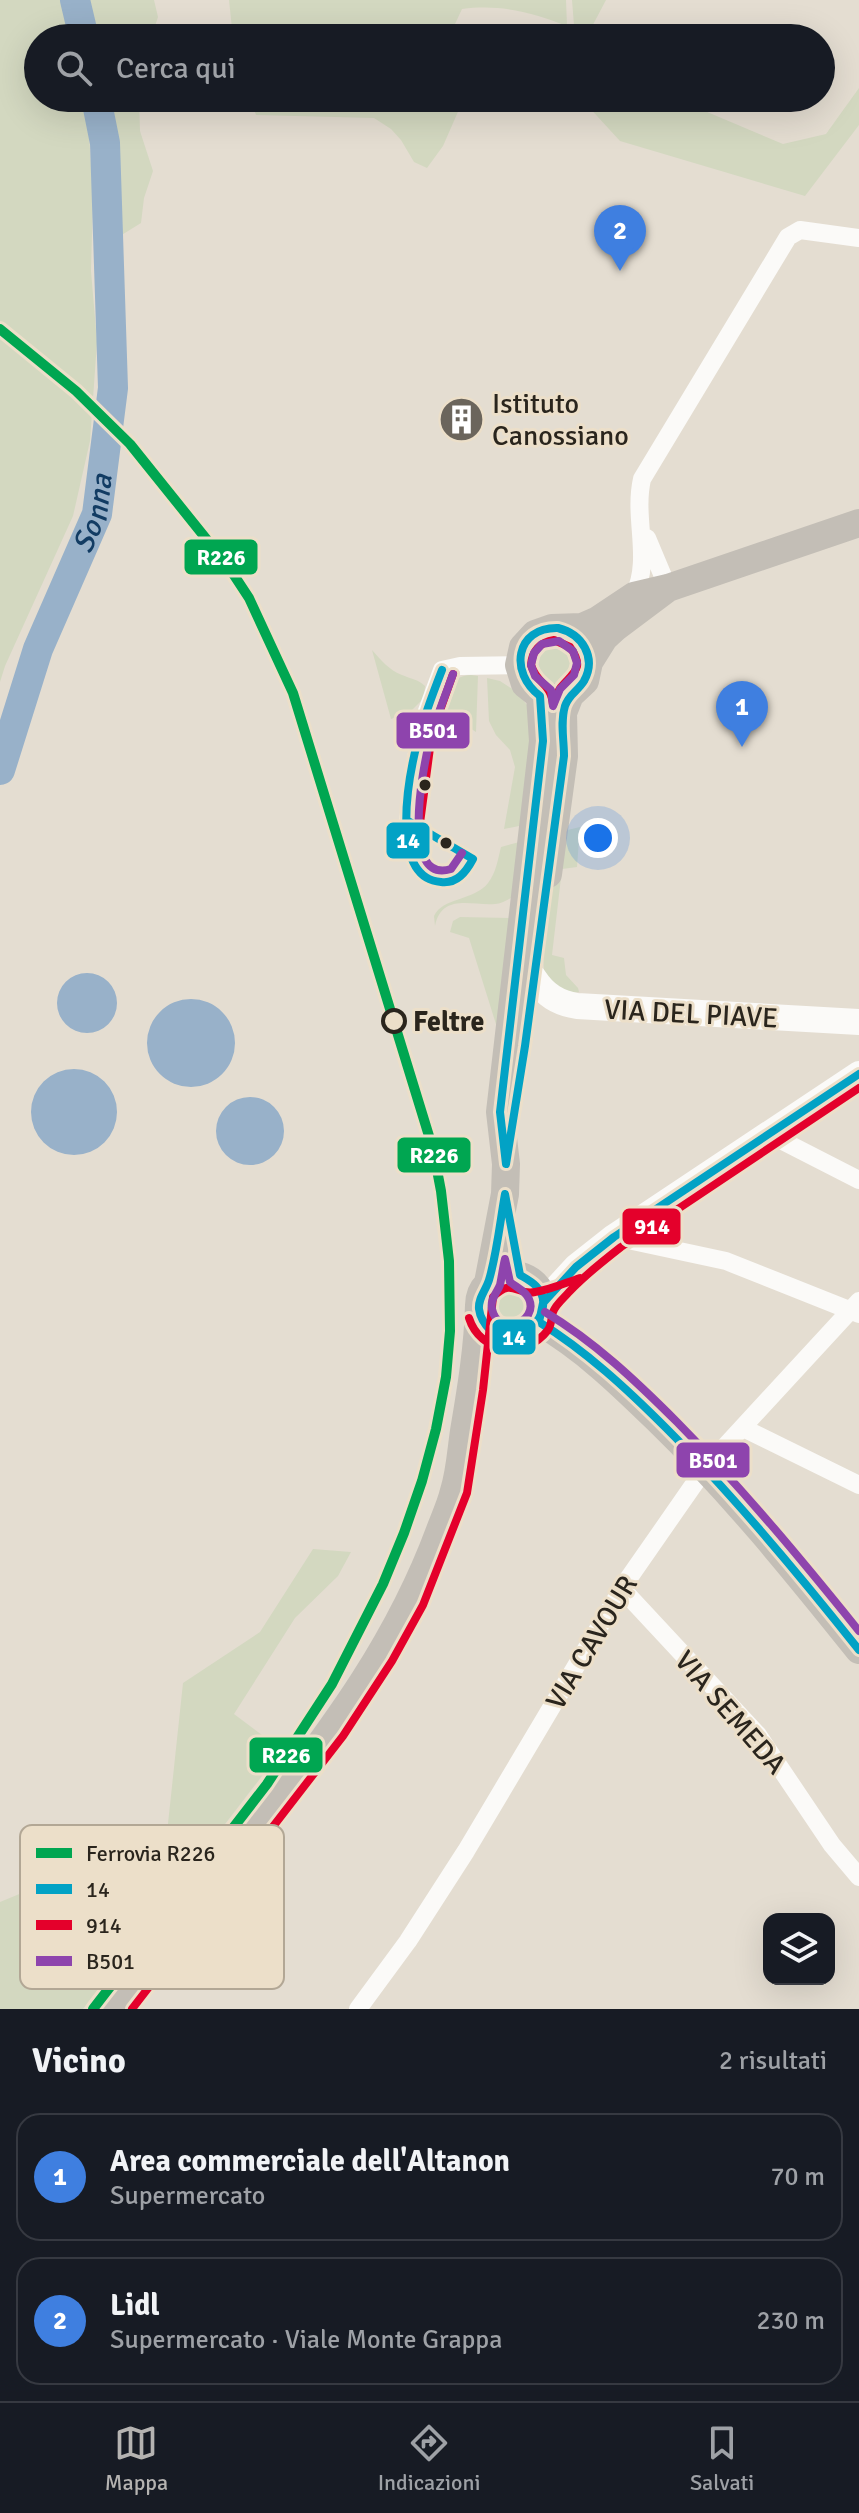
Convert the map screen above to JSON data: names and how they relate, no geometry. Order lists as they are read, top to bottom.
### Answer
{
  "streets": {
    "street": ["VIA DEL PIAVE", "VIA CAVOUR", "VIA SEMEDA"]
  },
  "crossings": [
    ["VIA CAVOUR", "VIA SEMEDA"]
  ],
  "water": ["Sonna"],
  "places": {
    "building": ["Istituto Canossiano"],
    "other": ["Feltre"]
  },
  "lines": [
    "rail line R226",
    "transit line 14",
    "transit line 914",
    "transit line B501"
  ],
  "legend": [
    "Ferrovia R226",
    "14",
    "914",
    "B501"
  ],
  "page": {
    "search": "Cerca qui",
    "pins": ["2", "1"],
    "heading": ["Vicino", "2 risultati"],
    "list": [
      {
        "mark": "1",
        "name": "Area commerciale dell'Altanon",
        "note": "Supermercato",
        "value": "70 m"
      },
      {
        "mark": "2",
        "name": "Lidl",
        "note": "Supermercato · Viale Monte Grappa",
        "value": "230 m"
      }
    ],
    "nav": ["Mappa", "Indicazioni", "Salvati"]
  }
}
